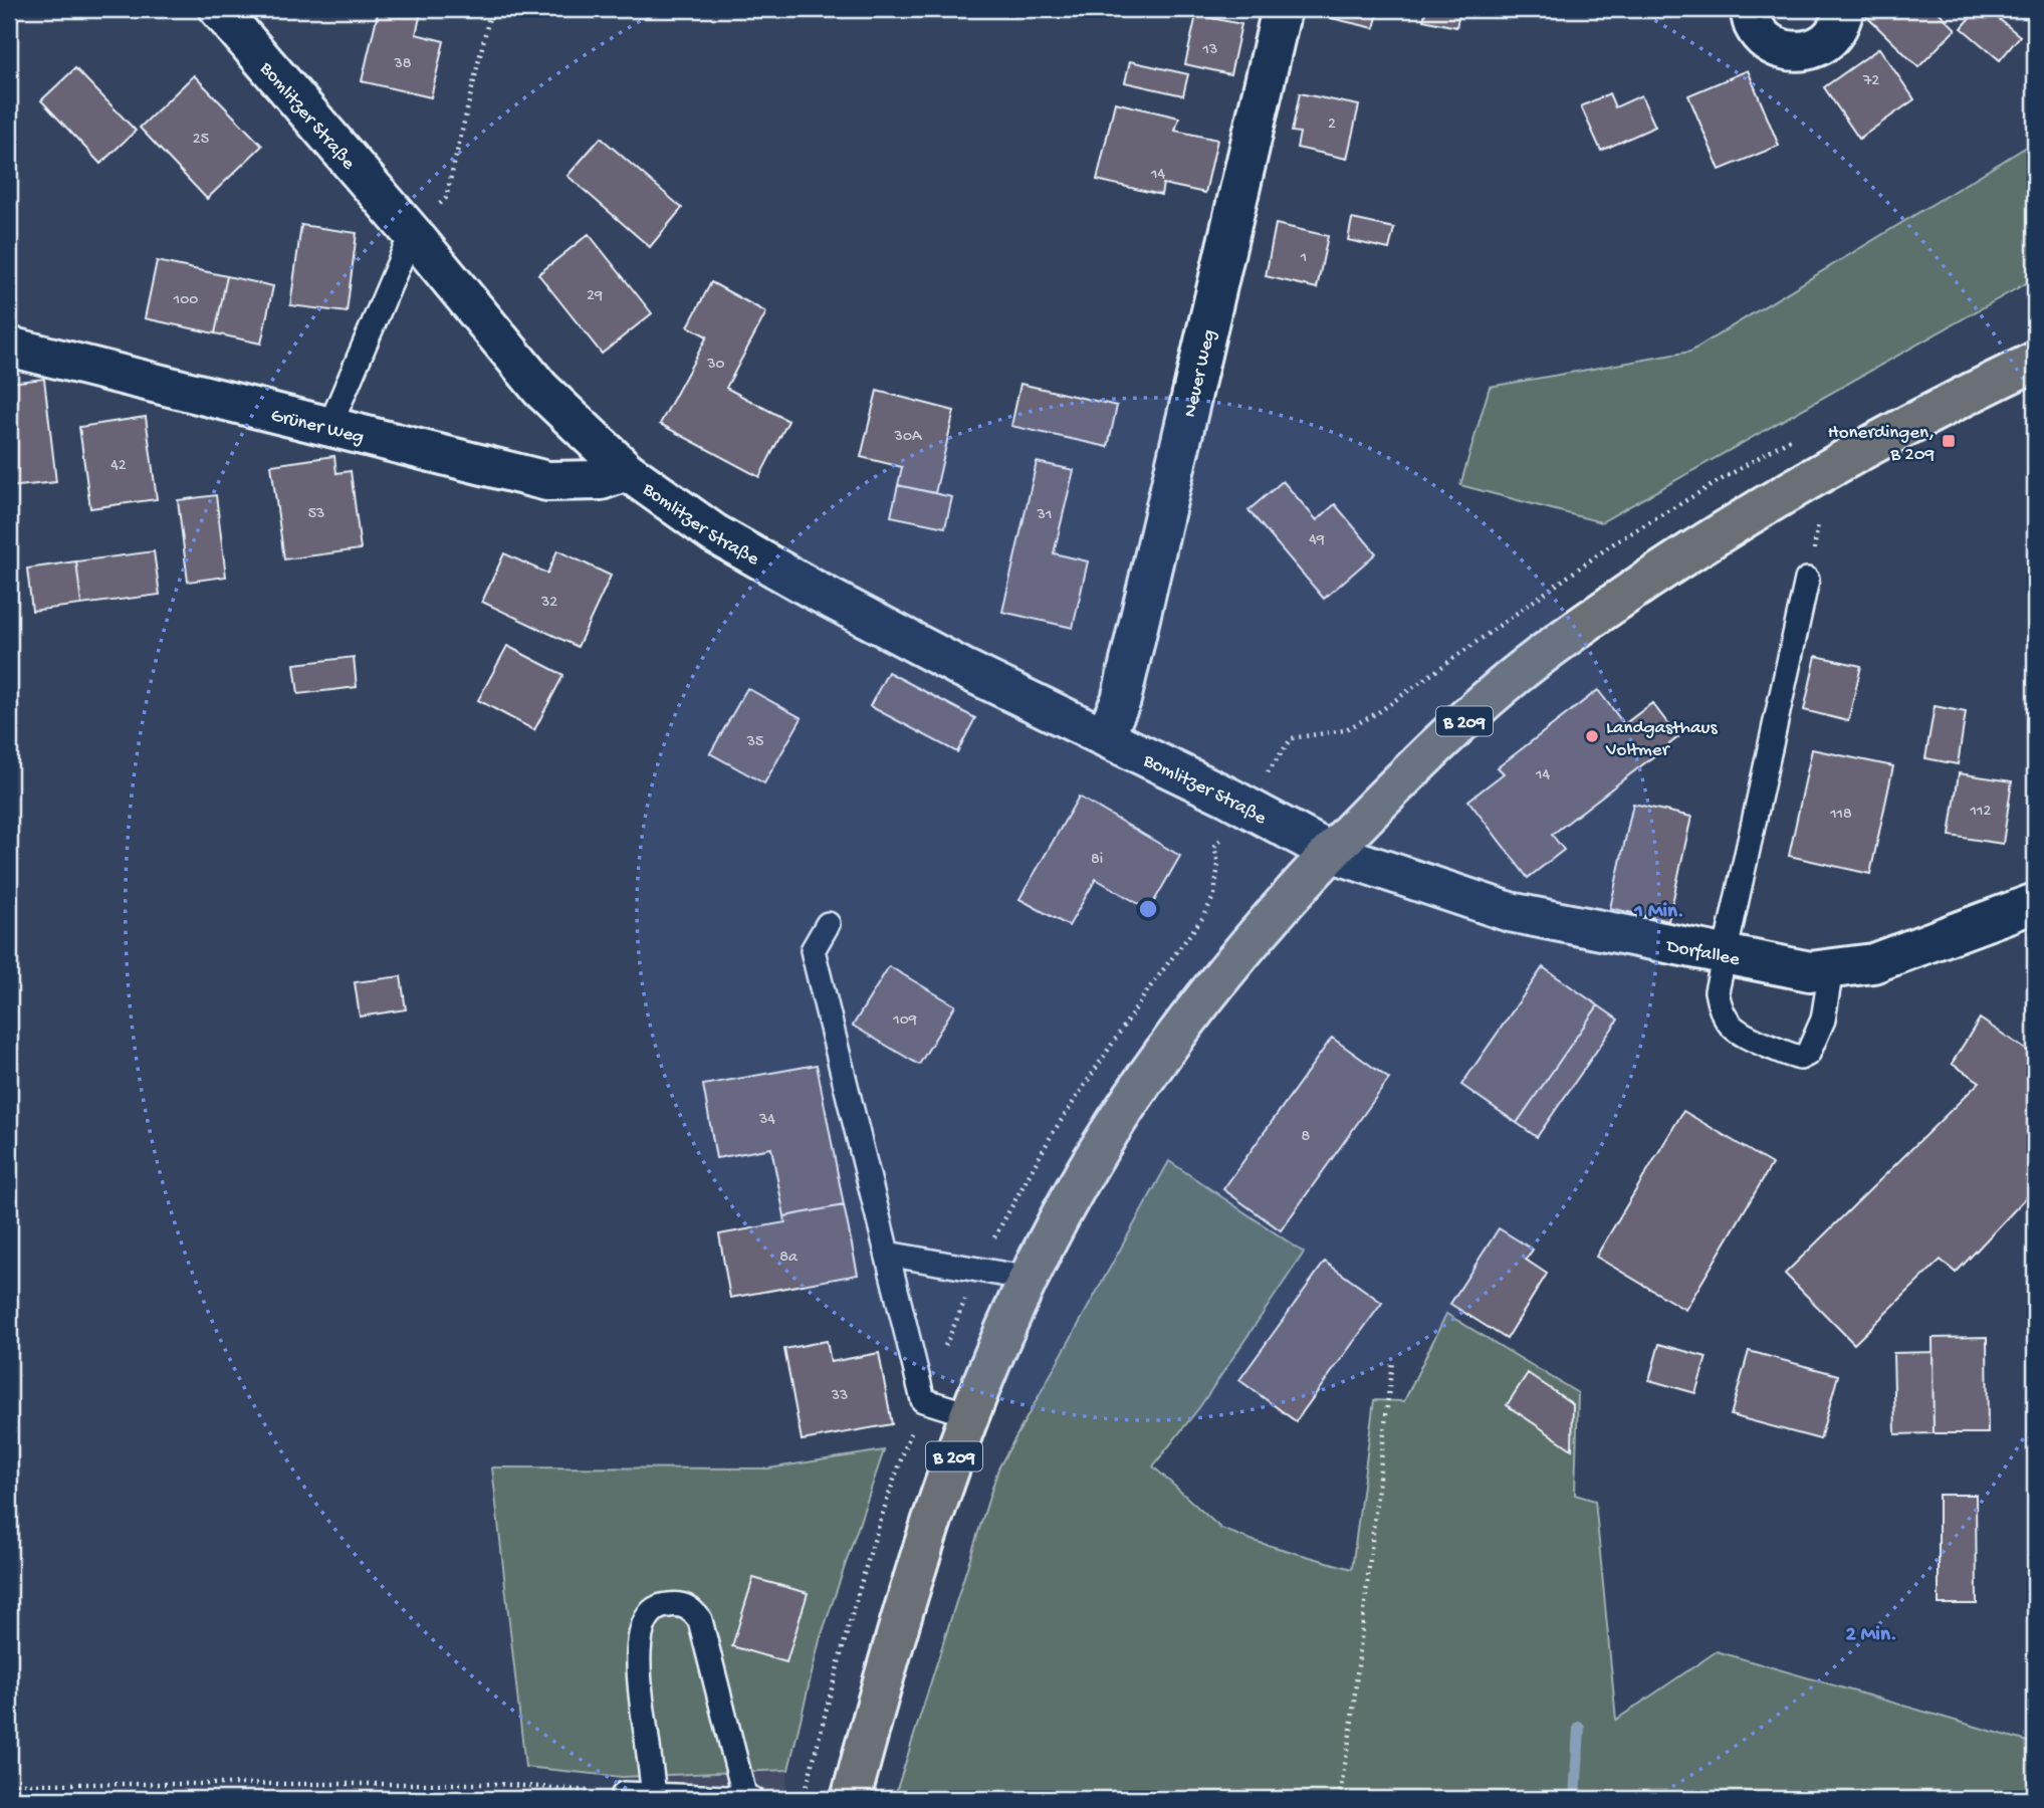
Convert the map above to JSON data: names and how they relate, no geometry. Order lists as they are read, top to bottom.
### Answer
{
  "streets": {
    "main road": ["B 209"],
    "street": [
      "Bomlitzer Straße",
      "Neuer Weg",
      "Grüner Weg",
      "Dorfallee"
    ]
  },
  "crossings": [
    ["Bomlitzer Straße", "Neuer Weg"],
    ["Bomlitzer Straße", "Grüner Weg"],
    ["Bomlitzer Straße", "B 209"],
    ["Bomlitzer Straße", "Dorfallee"],
    ["B 209", "Dorfallee"]
  ],
  "places": {
    "transit": ["Honerdingen, B 209"],
    "other": ["Landgasthaus Voltmer"]
  },
  "house_numbers": [
    "13",
    "38",
    "72",
    "2",
    "25",
    "14",
    "1",
    "29",
    "100",
    "30",
    "30A",
    "42",
    "53",
    "31",
    "49",
    "32",
    "35",
    "14",
    "112",
    "118",
    "8i",
    "109",
    "34",
    "8",
    "8a",
    "33"
  ],
  "rings": ["1 Min.", "2 Min."]
}
